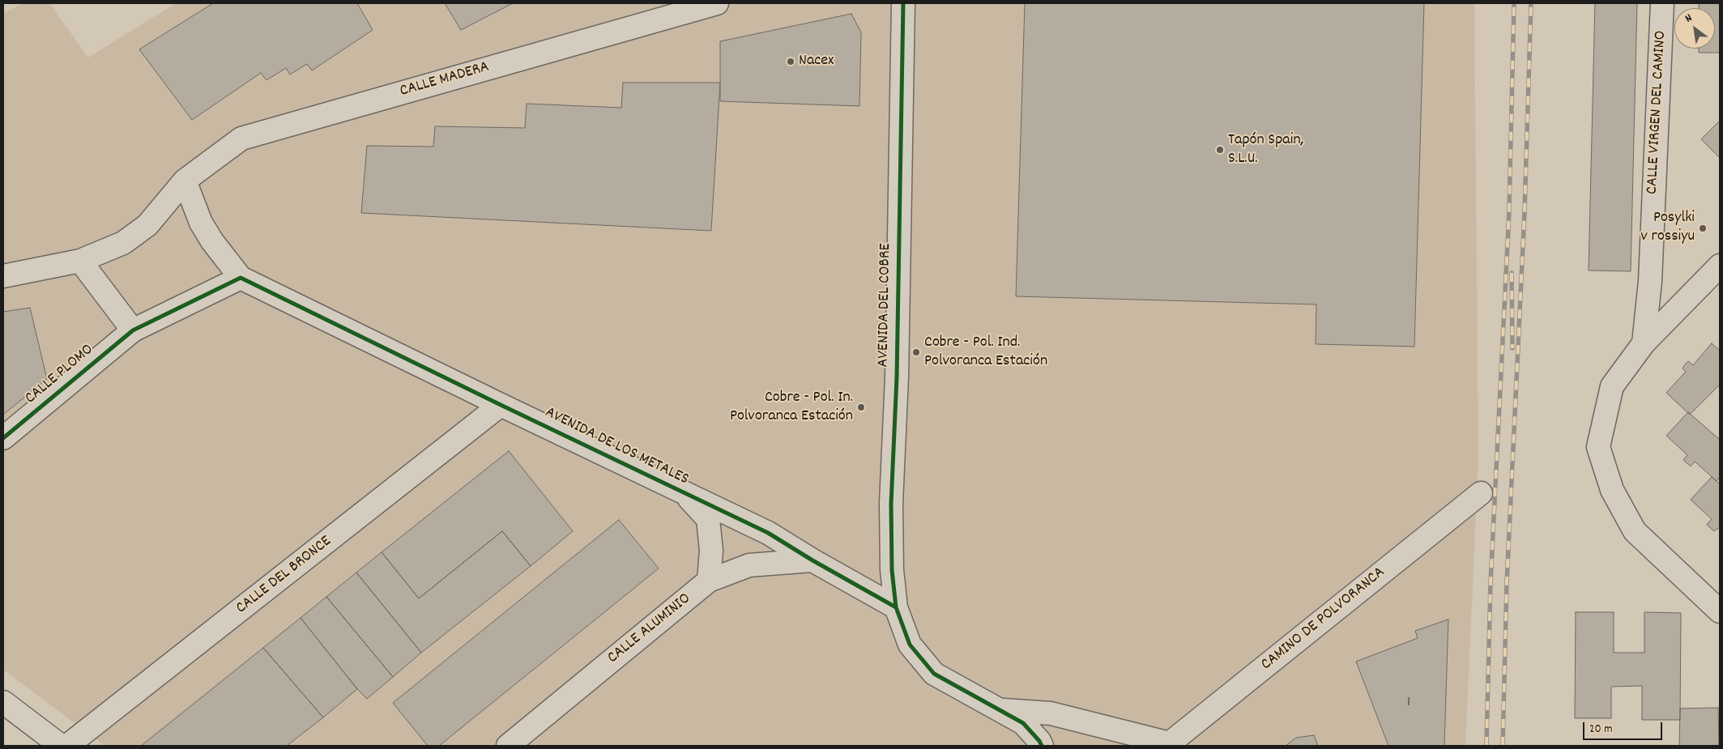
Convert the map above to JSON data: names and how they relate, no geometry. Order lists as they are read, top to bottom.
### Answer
{
  "streets": {
    "street": [
      "CALLE MADERA",
      "CALLE VIRGEN DEL CAMINO",
      "AVENIDA DEL COBRE",
      "CALLE PLOMO",
      "AVENIDA DE LOS METALES",
      "CALLE DEL BRONCE",
      "CAMINO DE POLVORANCA",
      "CALLE ALUMINIO"
    ]
  },
  "crossings": [
    ["AVENIDA DEL COBRE", "AVENIDA DE LOS METALES"],
    ["AVENIDA DE LOS METALES", "CALLE DEL BRONCE"],
    ["AVENIDA DE LOS METALES", "CALLE ALUMINIO"]
  ],
  "places": [
    "Nacex",
    "Tapón Spain, S.L.U.",
    "Posylki v rossiyu",
    "Cobre - Pol. Ind. Polvoranca Estación",
    "Cobre - Pol. In. Polvoranca Estación"
  ],
  "house_numbers": ["1"],
  "scale_bar": "20 m",
  "north": "top left"
}
